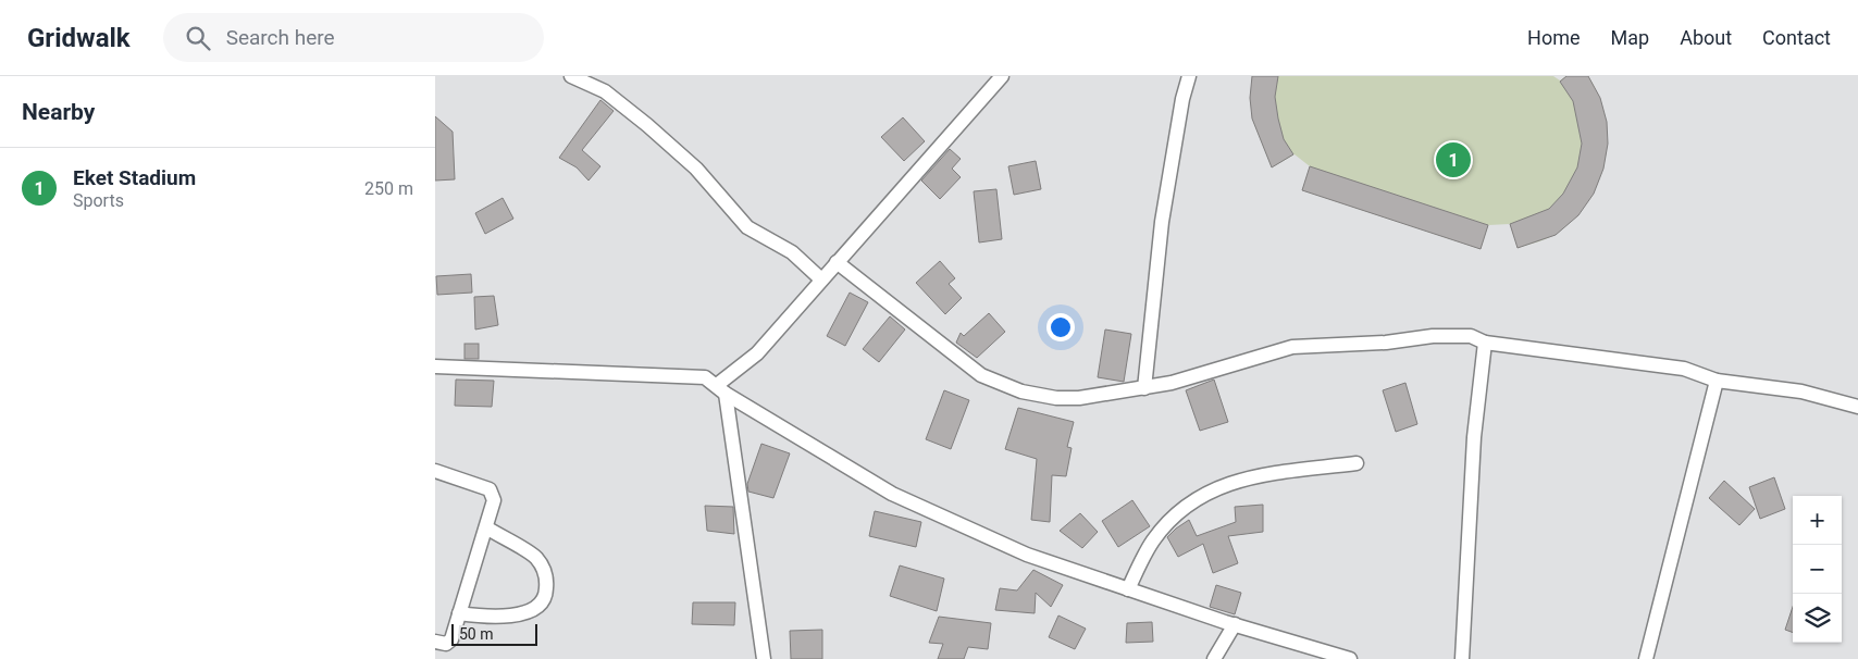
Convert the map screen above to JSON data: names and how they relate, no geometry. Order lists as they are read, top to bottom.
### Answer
{
  "scale_bar": "50 m",
  "page": {
    "header": "Gridwalk",
    "search": "Search here",
    "nav": [
      "Home",
      "Map",
      "About",
      "Contact"
    ],
    "heading": "Nearby",
    "pins": "1",
    "list": [
      {
        "mark": "1",
        "name": "Eket Stadium",
        "note": "Sports",
        "value": "250 m"
      }
    ],
    "map_buttons": ["+", "−"],
    "scale": "50 m"
  }
}
